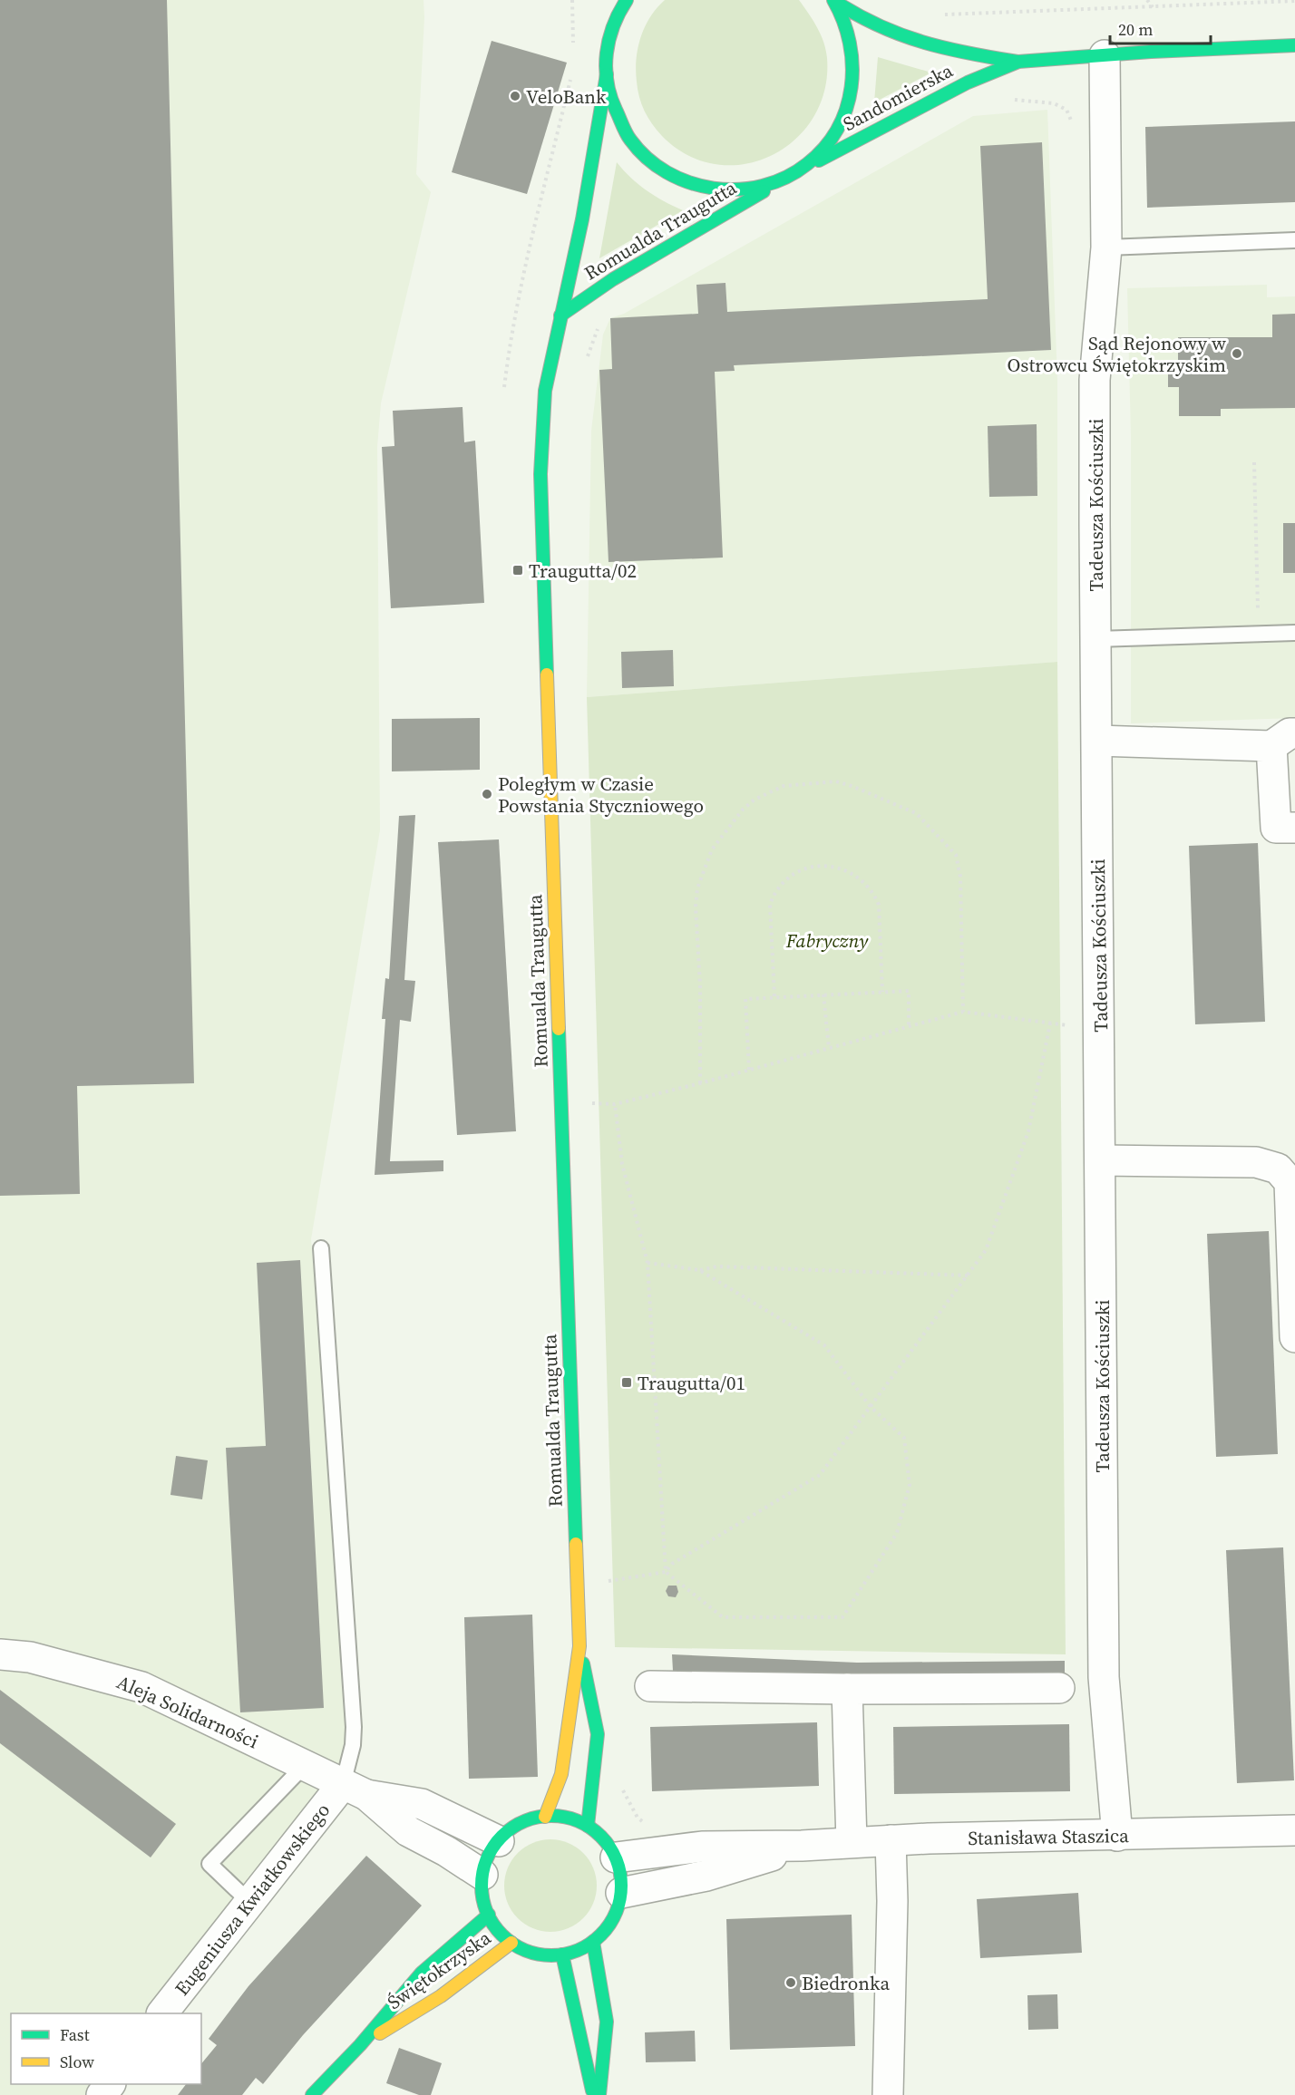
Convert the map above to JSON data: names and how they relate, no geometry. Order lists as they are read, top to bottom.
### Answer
{
  "streets": {
    "main road": ["Sandomierska", "Romualda Traugutta", "Świętokrzyska"],
    "street": [
      "Tadeusza Kościuszki",
      "Aleja Solidarności",
      "Stanisława Staszica",
      "Eugeniusza Kwiatkowskiego"
    ]
  },
  "crossings": [
    ["Sandomierska", "Tadeusza Kościuszki"],
    ["Romualda Traugutta", "Aleja Solidarności"],
    ["Romualda Traugutta", "Stanisława Staszica"],
    ["Romualda Traugutta", "Świętokrzyska"],
    ["Tadeusza Kościuszki", "Stanisława Staszica"],
    ["Aleja Solidarności", "Stanisława Staszica"],
    ["Aleja Solidarności", "Eugeniusza Kwiatkowskiego"],
    ["Aleja Solidarności", "Świętokrzyska"],
    ["Stanisława Staszica", "Świętokrzyska"]
  ],
  "parks": ["Fabryczny"],
  "places": {
    "other": [
      "VeloBank",
      "Sąd Rejonowy w Ostrowcu Świętokrzyskim",
      "Poległym w Czasie Powstania Styczniowego",
      "Biedronka"
    ],
    "transit": ["Traugutta/02", "Traugutta/01"]
  },
  "legend": ["Fast", "Slow"],
  "scale_bar": "20 m"
}
